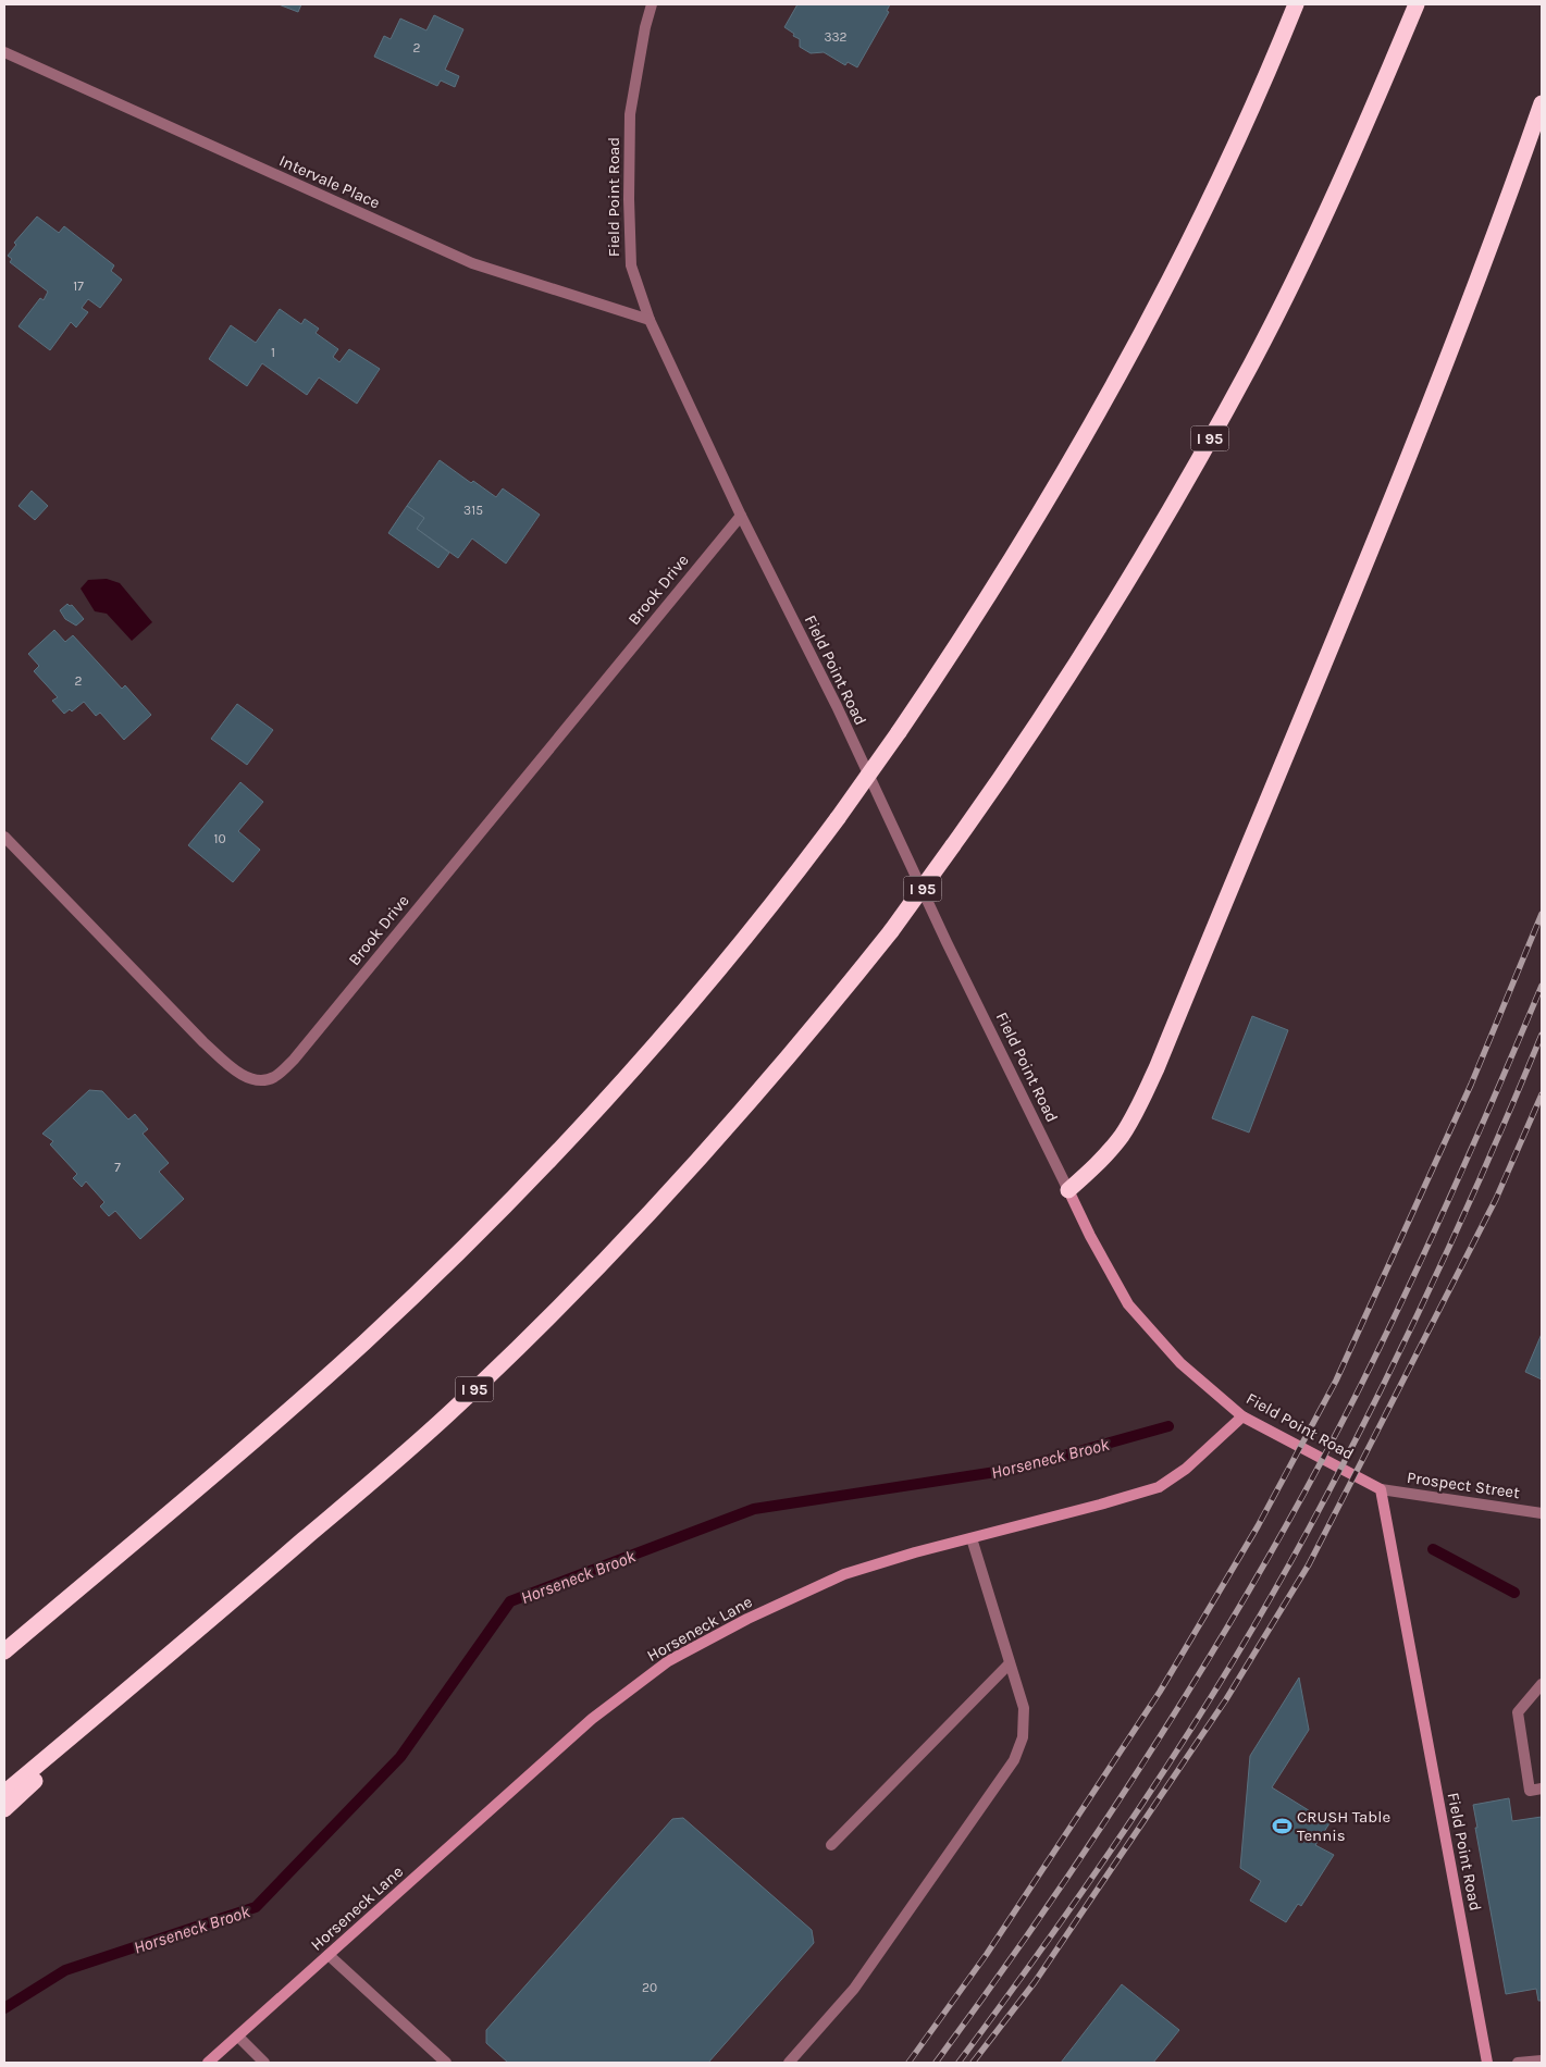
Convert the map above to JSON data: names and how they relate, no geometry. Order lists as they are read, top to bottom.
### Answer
{
  "streets": {
    "highway": ["I 95"],
    "main road": ["Field Point Road", "Horseneck Lane"],
    "street": ["Intervale Place", "Brook Drive", "Prospect Street"]
  },
  "crossings": [
    ["Intervale Place", "Field Point Road"],
    ["Field Point Road", "Brook Drive"],
    ["Field Point Road", "Prospect Street"],
    ["Field Point Road", "Horseneck Lane"]
  ],
  "water": ["Horseneck Brook"],
  "places": {
    "sports": ["CRUSH Table Tennis"]
  },
  "house_numbers": [
    "332",
    "2",
    "17",
    "1",
    "315",
    "2",
    "10",
    "7",
    "20"
  ]
}
